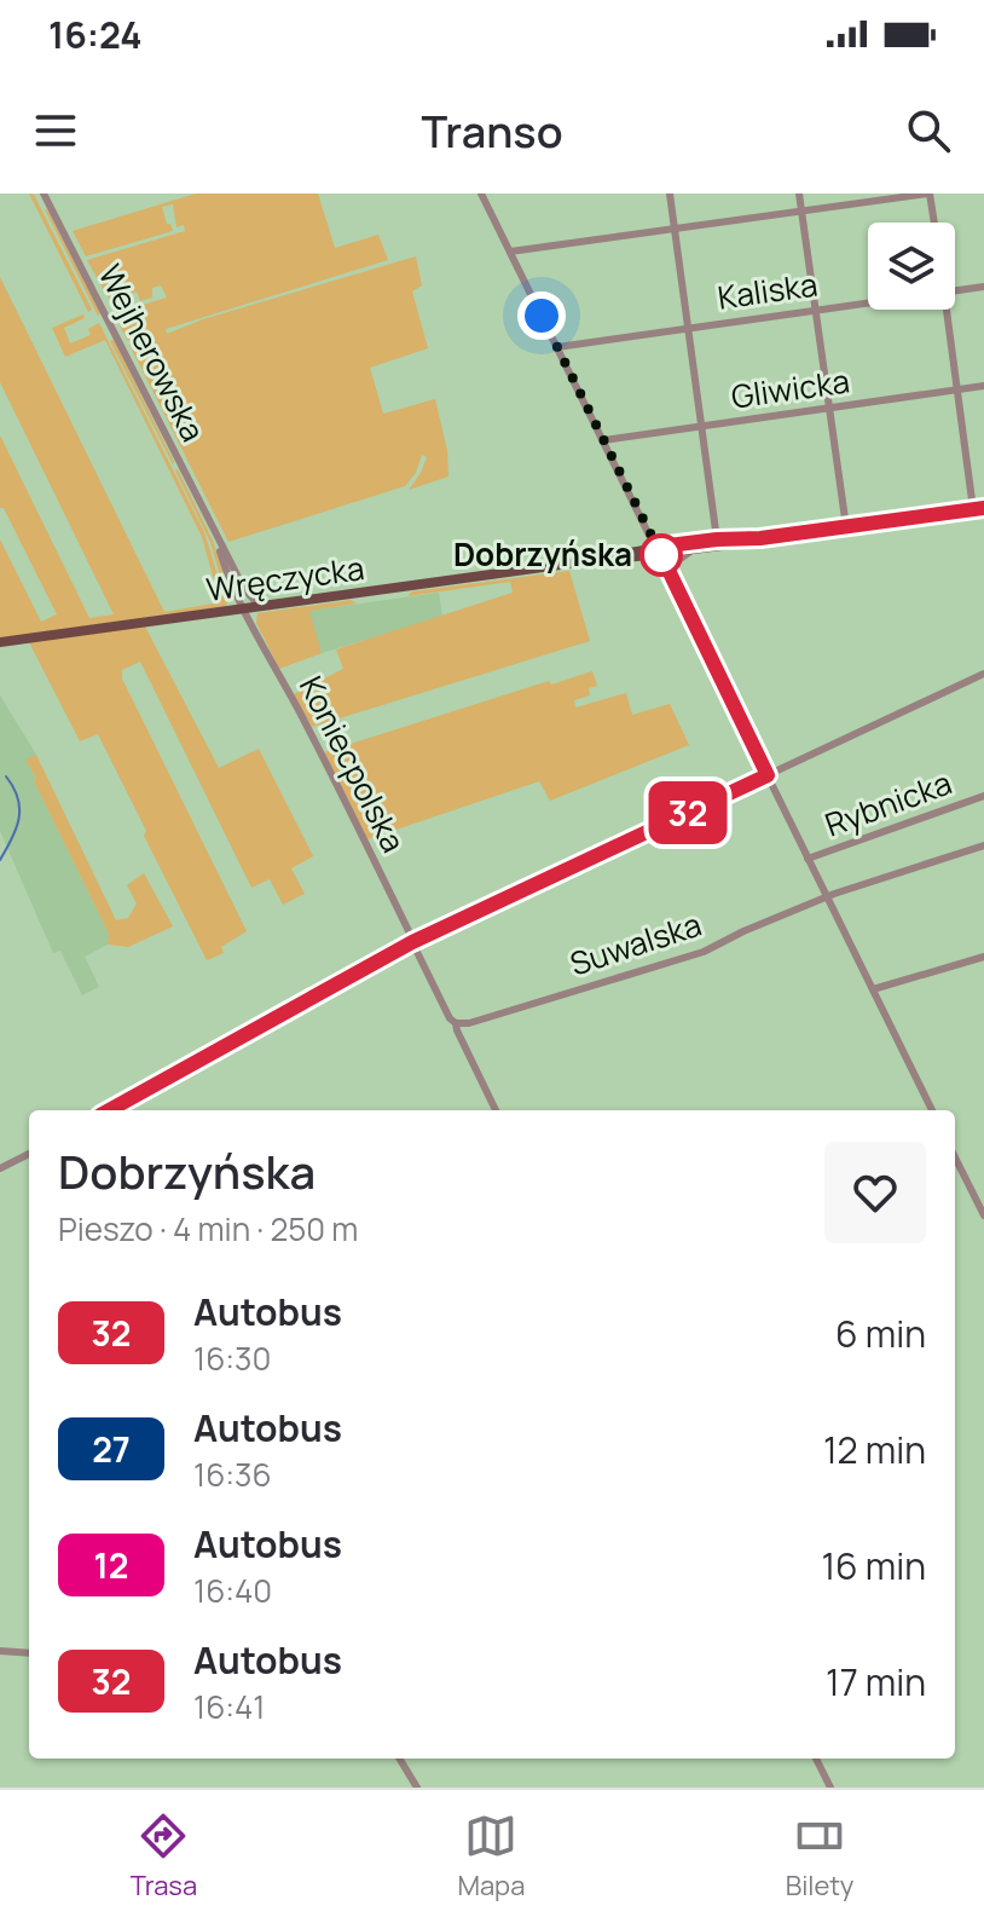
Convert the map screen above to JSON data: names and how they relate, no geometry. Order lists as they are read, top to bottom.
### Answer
{
  "streets": {
    "main road": ["Wręczycka"],
    "street": [
      "Kaliska",
      "Wejherowska",
      "Gliwicka",
      "Koniecpolska",
      "Rybnicka",
      "Suwalska"
    ]
  },
  "crossings": [
    ["Wręczycka", "Koniecpolska"],
    ["Koniecpolska", "Suwalska"]
  ],
  "places": ["Dobrzyńska"],
  "lines": ["bus line 32"],
  "page": {
    "status": "16:24",
    "header": "Transo",
    "on_map": "32",
    "heading": ["Dobrzyńska", "Pieszo · 4 min · 250 m"],
    "list": [
      {
        "mark": "32",
        "name": "Autobus",
        "note": "16:30",
        "value": "6 min"
      },
      {
        "mark": "27",
        "name": "Autobus",
        "note": "16:36",
        "value": "12 min"
      },
      {
        "mark": "12",
        "name": "Autobus",
        "note": "16:40",
        "value": "16 min"
      },
      {
        "mark": "32",
        "name": "Autobus",
        "note": "16:41",
        "value": "17 min"
      }
    ],
    "tabs": ["Trasa", "Mapa", "Bilety"]
  }
}
